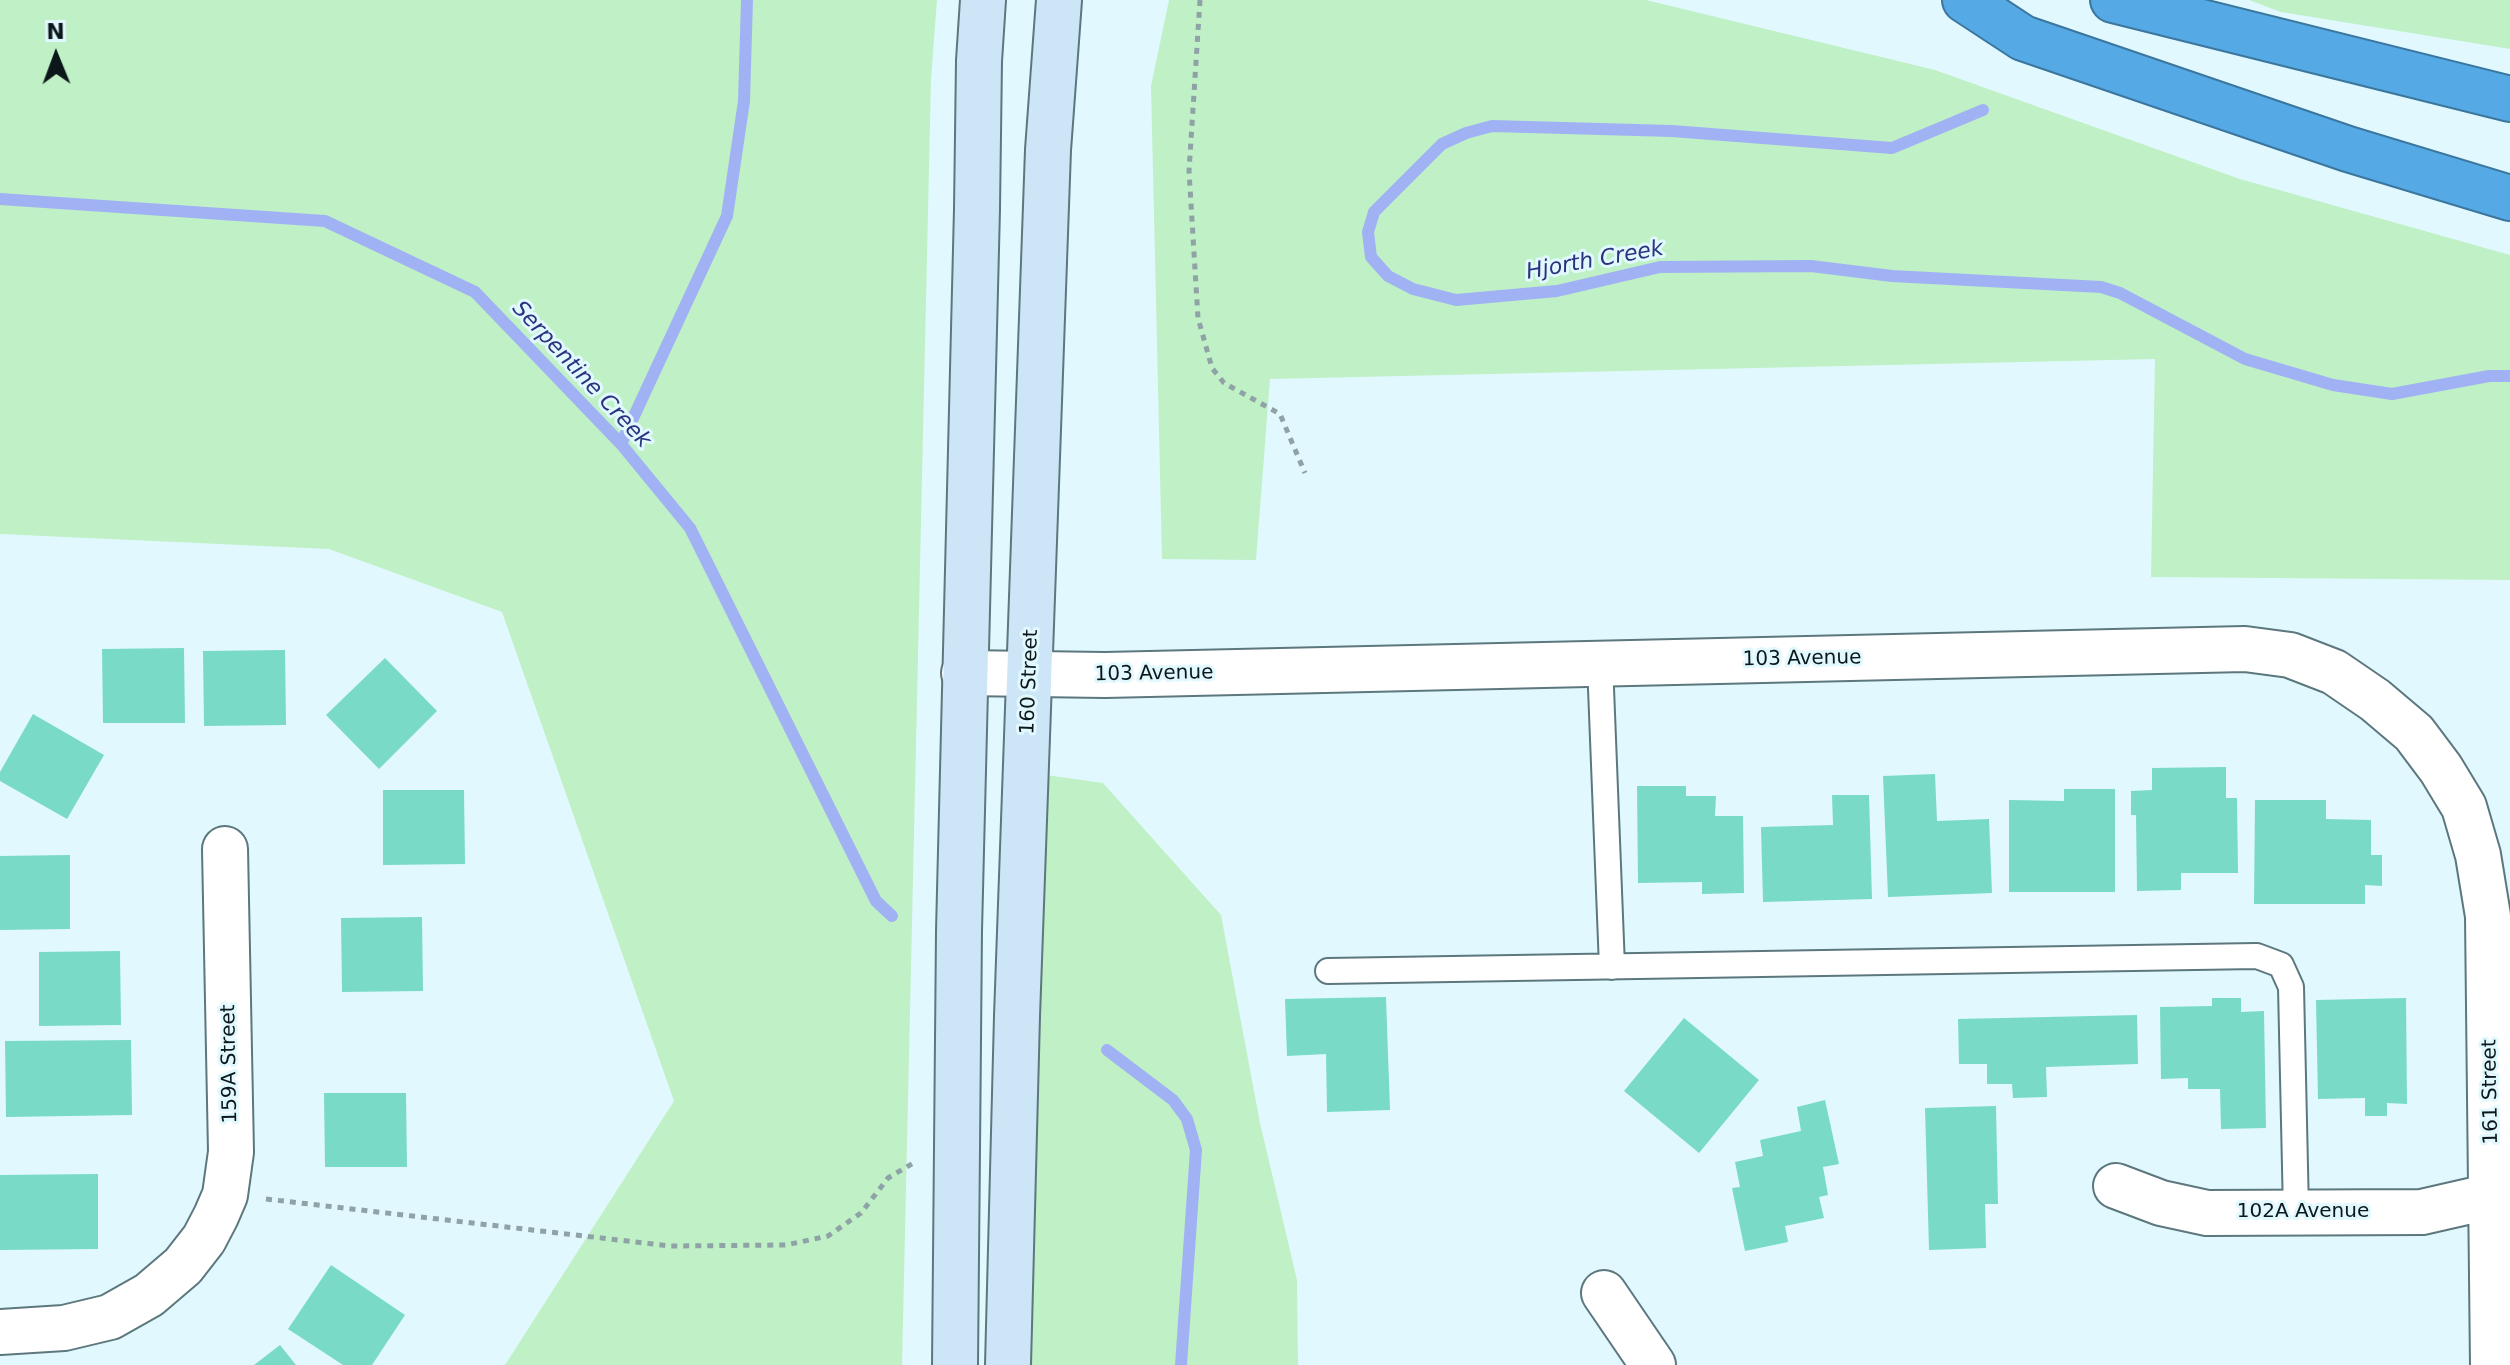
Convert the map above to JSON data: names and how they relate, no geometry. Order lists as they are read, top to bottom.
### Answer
{
  "streets": {
    "main road": ["160 Street"],
    "street": [
      "103 Avenue",
      "159A Street",
      "161 Street",
      "102A Avenue"
    ]
  },
  "crossings": [
    ["103 Avenue", "160 Street"],
    ["103 Avenue", "161 Street"],
    ["161 Street", "102A Avenue"]
  ],
  "water": ["Hjorth Creek", "Serpentine Creek"],
  "north": "top"
}
